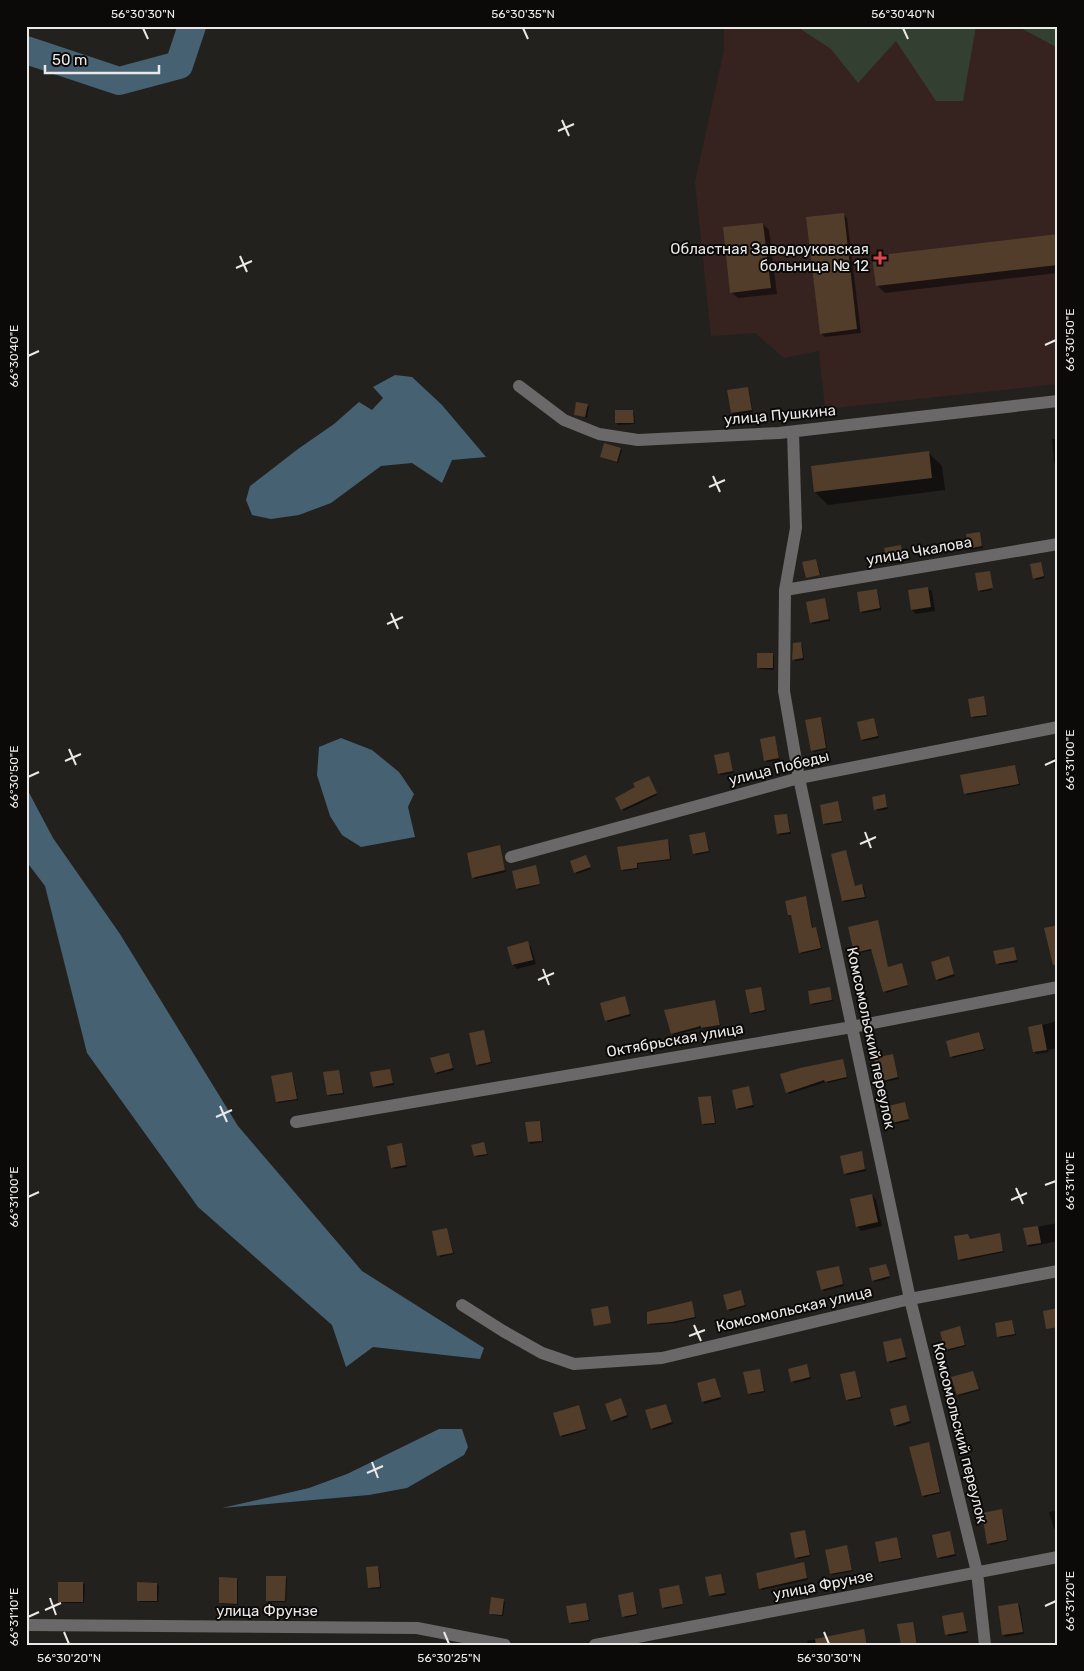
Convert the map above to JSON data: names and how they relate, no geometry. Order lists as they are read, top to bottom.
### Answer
{
  "streets": {
    "street": [
      "улица Пушкина",
      "улица Чкалова",
      "улица Победы",
      "Комсомольский переулок",
      "Октябрьская улица",
      "Комсомольская улица",
      "улица Фрунзе"
    ]
  },
  "crossings": [
    ["улица Пушкина", "Комсомольский переулок"],
    ["улица Чкалова", "Комсомольский переулок"],
    ["улица Победы", "Комсомольский переулок"],
    ["Комсомольский переулок", "Октябрьская улица"],
    ["Комсомольский переулок", "Комсомольская улица"],
    ["Комсомольский переулок", "улица Фрунзе"]
  ],
  "places": {
    "health": ["Областная Заводоуковская больница № 12"]
  },
  "scale_bar": "50 m",
  "coordinates": [
    "56°30'30\"N",
    "56°30'35\"N",
    "56°30'40\"N",
    "66°30'50\"E",
    "66°30'40\"E",
    "66°31'00\"E",
    "66°31'10\"E",
    "66°31'20\"E",
    "56°30'20\"N",
    "56°30'25\"N"
  ]
}
